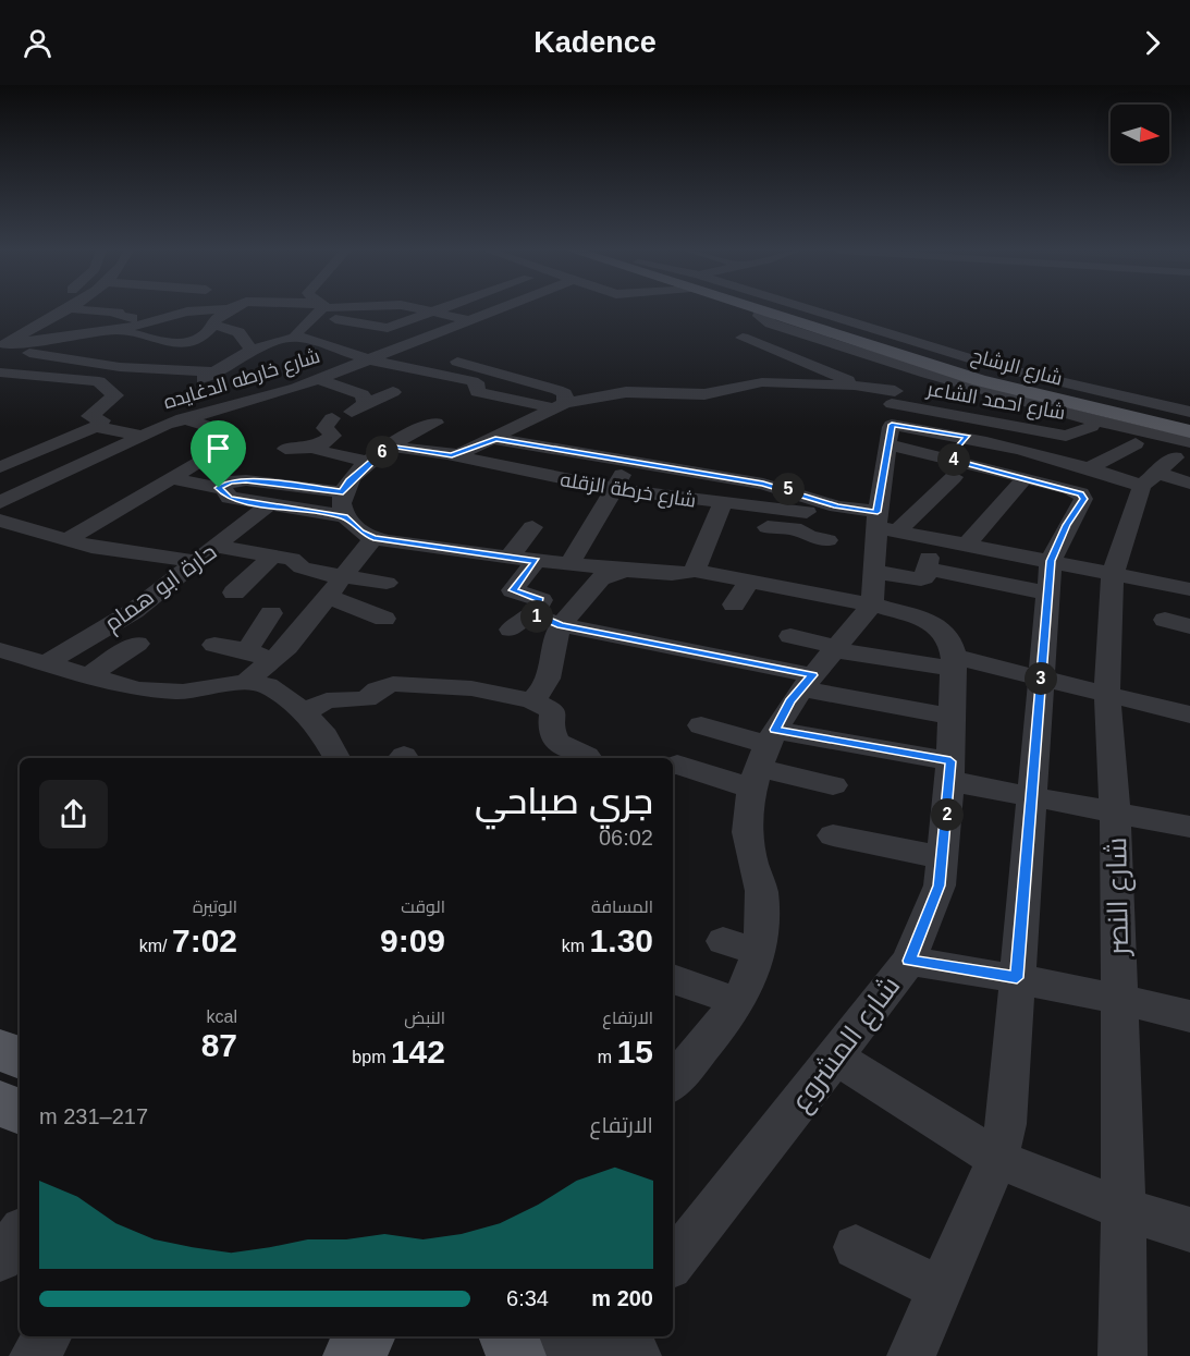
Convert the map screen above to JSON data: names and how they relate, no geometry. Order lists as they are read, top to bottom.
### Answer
{
  "streets": {
    "main road": ["شارع الرشاح"],
    "street": [
      "شارع خارطه الدغايده",
      "شارع احمد الشاعر",
      "شارع خرطة الزقله",
      "حارة ابو همام",
      "شارع النصر",
      "شارع المشروع"
    ]
  },
  "crossings": [
    ["شارع الرشاح", "شارع النصر"]
  ],
  "north": "right",
  "page": {
    "header": "Kadence",
    "pins": [
      "6",
      "4",
      "5",
      "1",
      "3",
      "2"
    ],
    "heading": ["جري صباحي", "06:02"],
    "stats": [
      ["المسافة", "1.30 km"],
      ["الوقت", "9:09"],
      ["الوتيرة", "7:02 /km"],
      ["الارتفاع", "15 m"],
      ["النبض", "142 bpm"],
      ["kcal", "87"]
    ],
    "chart": ["الارتفاع", "217–231 m"],
    "list": [
      {
        "name": "200 m",
        "note": "6:34"
      }
    ]
  }
}
